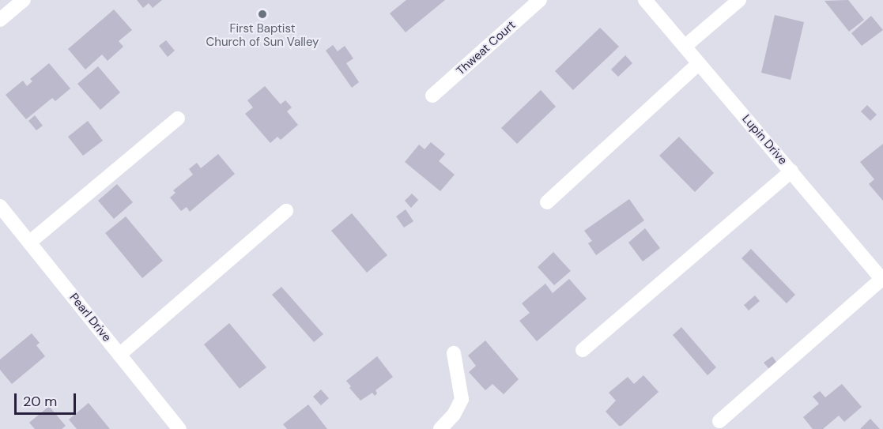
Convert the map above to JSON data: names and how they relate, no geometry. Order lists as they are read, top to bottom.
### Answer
{
  "streets": {
    "street": ["Thweat Court", "Lupin Drive", "Pearl Drive"]
  },
  "places": ["First Baptist Church of Sun Valley"],
  "scale_bar": "20 m"
}
